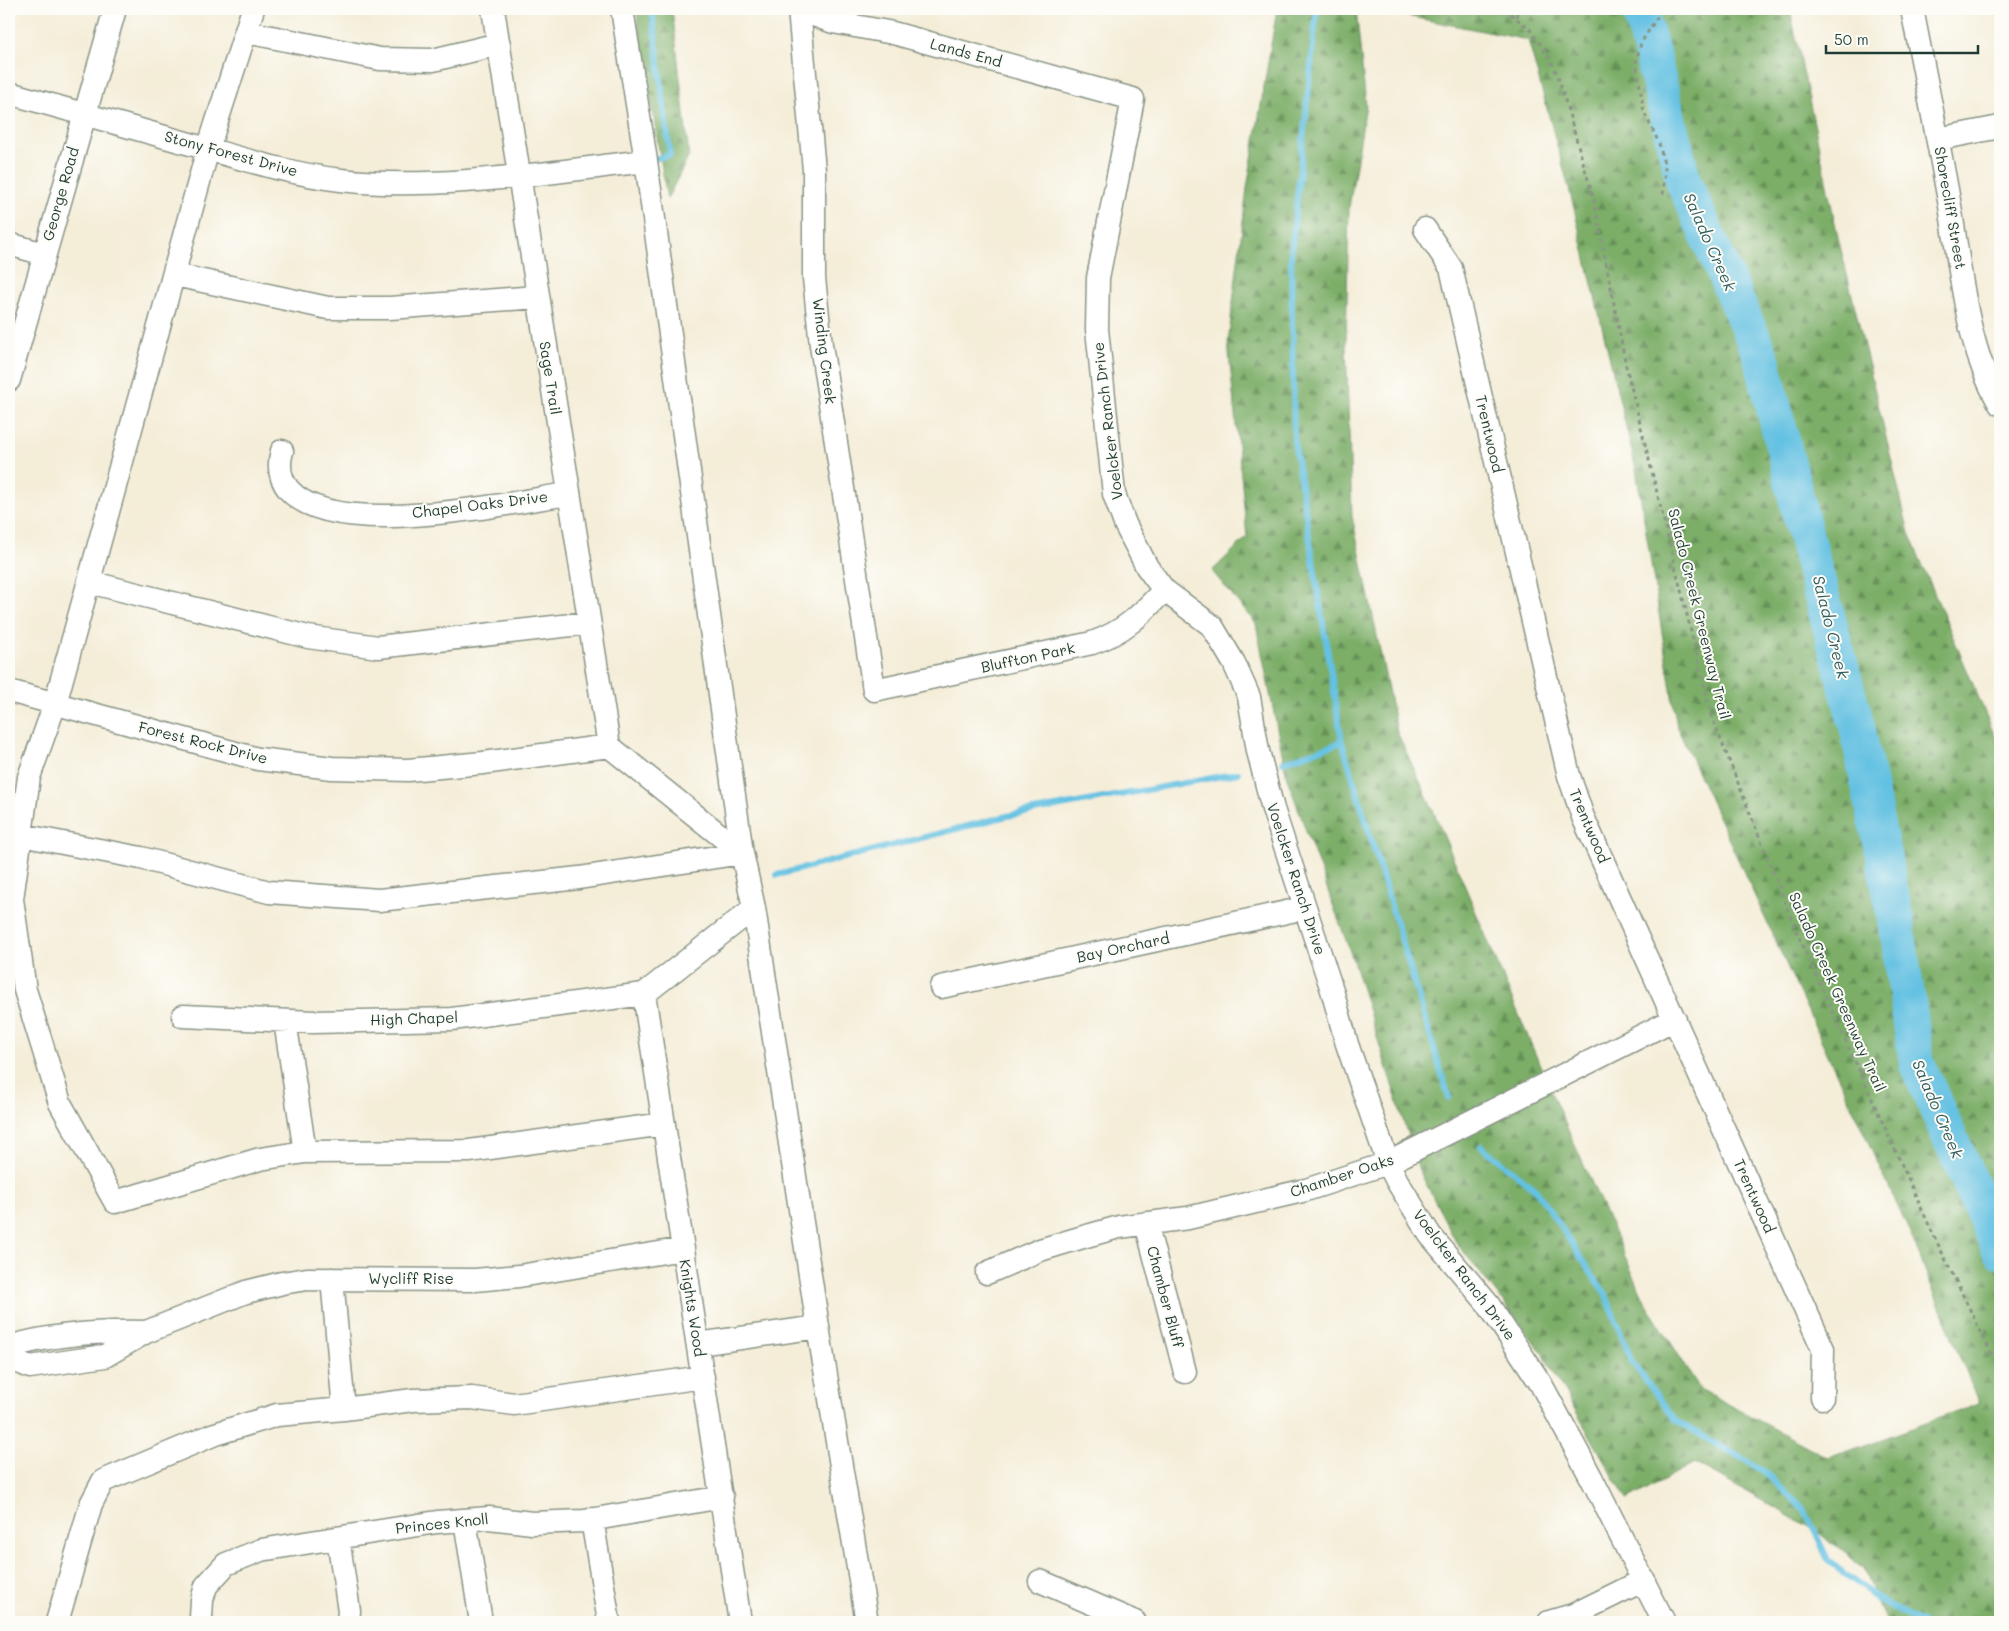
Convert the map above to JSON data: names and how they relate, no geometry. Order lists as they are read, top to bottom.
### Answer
{
  "streets": {
    "street": [
      "Lands End",
      "Stony Forest Drive",
      "George Road",
      "Shorecliff Street",
      "Winding Creek",
      "Sage Trail",
      "Voelcker Ranch Drive",
      "Trentwood",
      "Chapel Oaks Drive",
      "Bluffton Park",
      "Forest Rock Drive",
      "Bay Orchard",
      "High Chapel",
      "Chamber Oaks",
      "Wycliff Rise",
      "Chamber Bluff",
      "Knights Wood",
      "Princes Knoll"
    ],
    "path": ["Salado Creek Greenway Trail"]
  },
  "crossings": [
    ["Lands End", "Winding Creek"],
    ["Lands End", "Voelcker Ranch Drive"],
    ["Stony Forest Drive", "George Road"],
    ["Stony Forest Drive", "Sage Trail"],
    ["Winding Creek", "Bluffton Park"],
    ["Sage Trail", "Chapel Oaks Drive"],
    ["Sage Trail", "Forest Rock Drive"],
    ["Voelcker Ranch Drive", "Bluffton Park"],
    ["Voelcker Ranch Drive", "Bay Orchard"],
    ["Voelcker Ranch Drive", "Chamber Oaks"],
    ["Trentwood", "Chamber Oaks"],
    ["High Chapel", "Knights Wood"],
    ["Chamber Oaks", "Chamber Bluff"],
    ["Wycliff Rise", "Knights Wood"],
    ["Knights Wood", "Princes Knoll"]
  ],
  "water": ["Salado Creek"],
  "scale_bar": "50 m"
}
